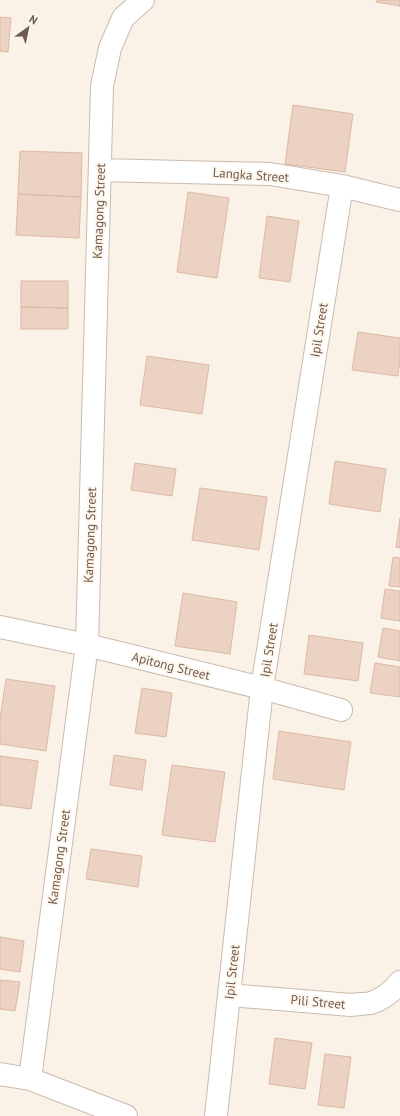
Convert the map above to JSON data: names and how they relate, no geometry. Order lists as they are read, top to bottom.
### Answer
{
  "streets": {
    "street": [
      "Langka Street",
      "Kamagong Street",
      "Ipil Street",
      "Apitong Street",
      "Pili Street"
    ]
  },
  "crossings": [
    ["Langka Street", "Kamagong Street"],
    ["Langka Street", "Ipil Street"],
    ["Kamagong Street", "Apitong Street"],
    ["Ipil Street", "Apitong Street"],
    ["Ipil Street", "Pili Street"]
  ],
  "north": "top right"
}
